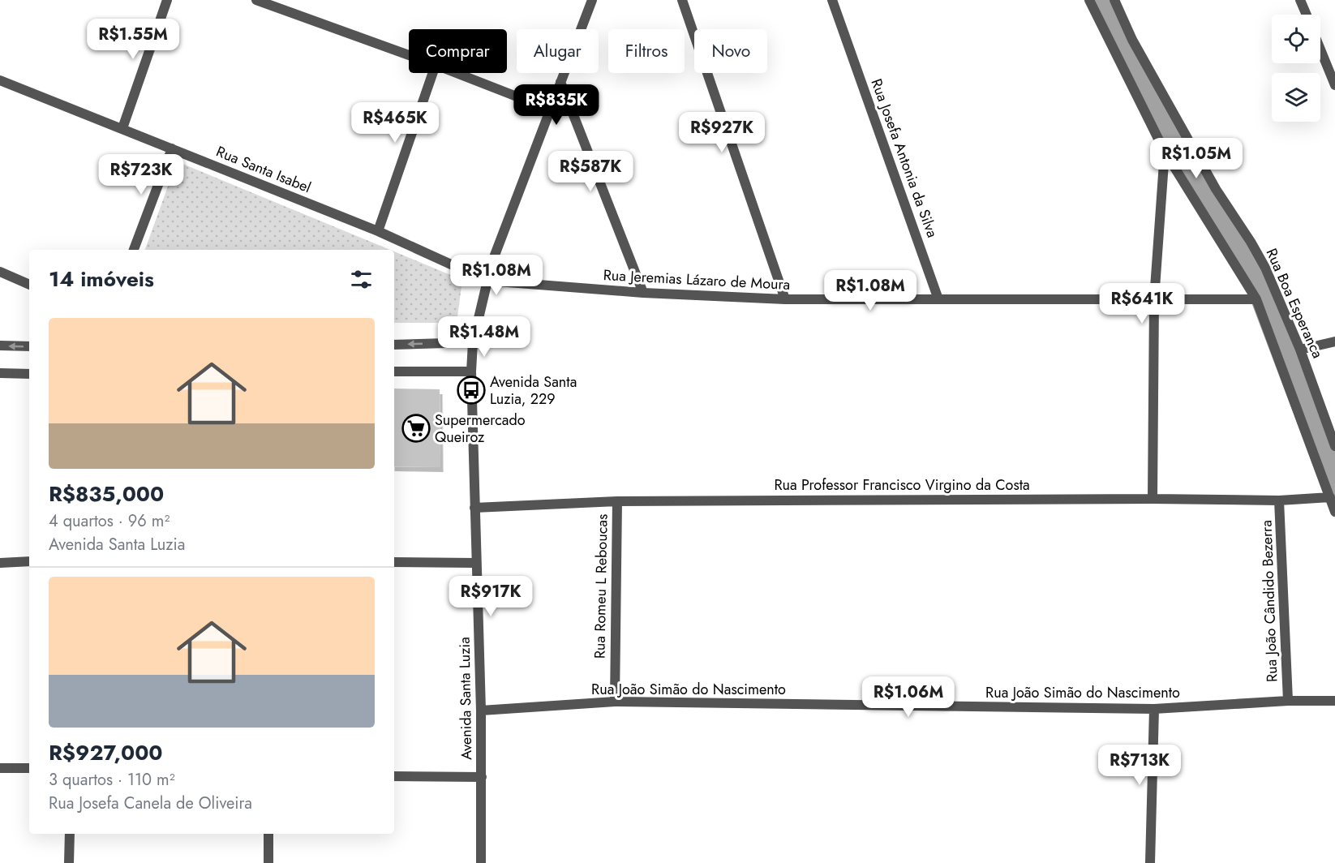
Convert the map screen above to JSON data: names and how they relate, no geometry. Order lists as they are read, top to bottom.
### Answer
{
  "streets": {
    "street": [
      "Rua Josefa Antonia da Silva",
      "Rua Santa Isabel",
      "Rua Jeremias Lázaro de Moura",
      "Rua Boa Esperanca",
      "Rua Professor Francisco Virgino da Costa",
      "Rua Romeu L Reboucas",
      "Rua João Cândido Bezerra",
      "Rua João Simão do Nascimento",
      "Avenida Santa Luzia"
    ]
  },
  "crossings": [
    ["Rua Josefa Antonia da Silva", "Rua Jeremias Lázaro de Moura"],
    ["Rua Santa Isabel", "Rua Jeremias Lázaro de Moura"],
    ["Rua Santa Isabel", "Avenida Santa Luzia"],
    ["Rua Jeremias Lázaro de Moura", "Avenida Santa Luzia"],
    ["Rua Professor Francisco Virgino da Costa", "Rua Romeu L Reboucas"],
    ["Rua Professor Francisco Virgino da Costa", "Rua João Cândido Bezerra"],
    ["Rua Professor Francisco Virgino da Costa", "Avenida Santa Luzia"],
    ["Rua Romeu L Reboucas", "Rua João Simão do Nascimento"],
    ["Rua João Cândido Bezerra", "Rua João Simão do Nascimento"],
    ["Rua João Simão do Nascimento", "Avenida Santa Luzia"]
  ],
  "places": {
    "bus stop": ["Avenida Santa Luzia, 229"],
    "supermarket": ["Supermercado Queiroz"]
  },
  "page": {
    "price": [
      "R$1.55M",
      "R$835K",
      "R$465K",
      "R$927K",
      "R$1.05M",
      "R$587K",
      "R$723K",
      "R$1.08M",
      "R$1.08M",
      "R$641K",
      "R$1.48M",
      "R$917K",
      "R$1.06M",
      "R$713K"
    ],
    "chip": [
      "Comprar",
      "Alugar",
      "Filtros",
      "Novo"
    ],
    "heading": "14 imóveis",
    "list": [
      {
        "name": "R$835,000",
        "note": "4 quartos · 96 m² · Avenida Santa Luzia"
      },
      {
        "name": "R$927,000",
        "note": "3 quartos · 110 m² · Rua Josefa Canela de Oliveira"
      }
    ]
  }
}
